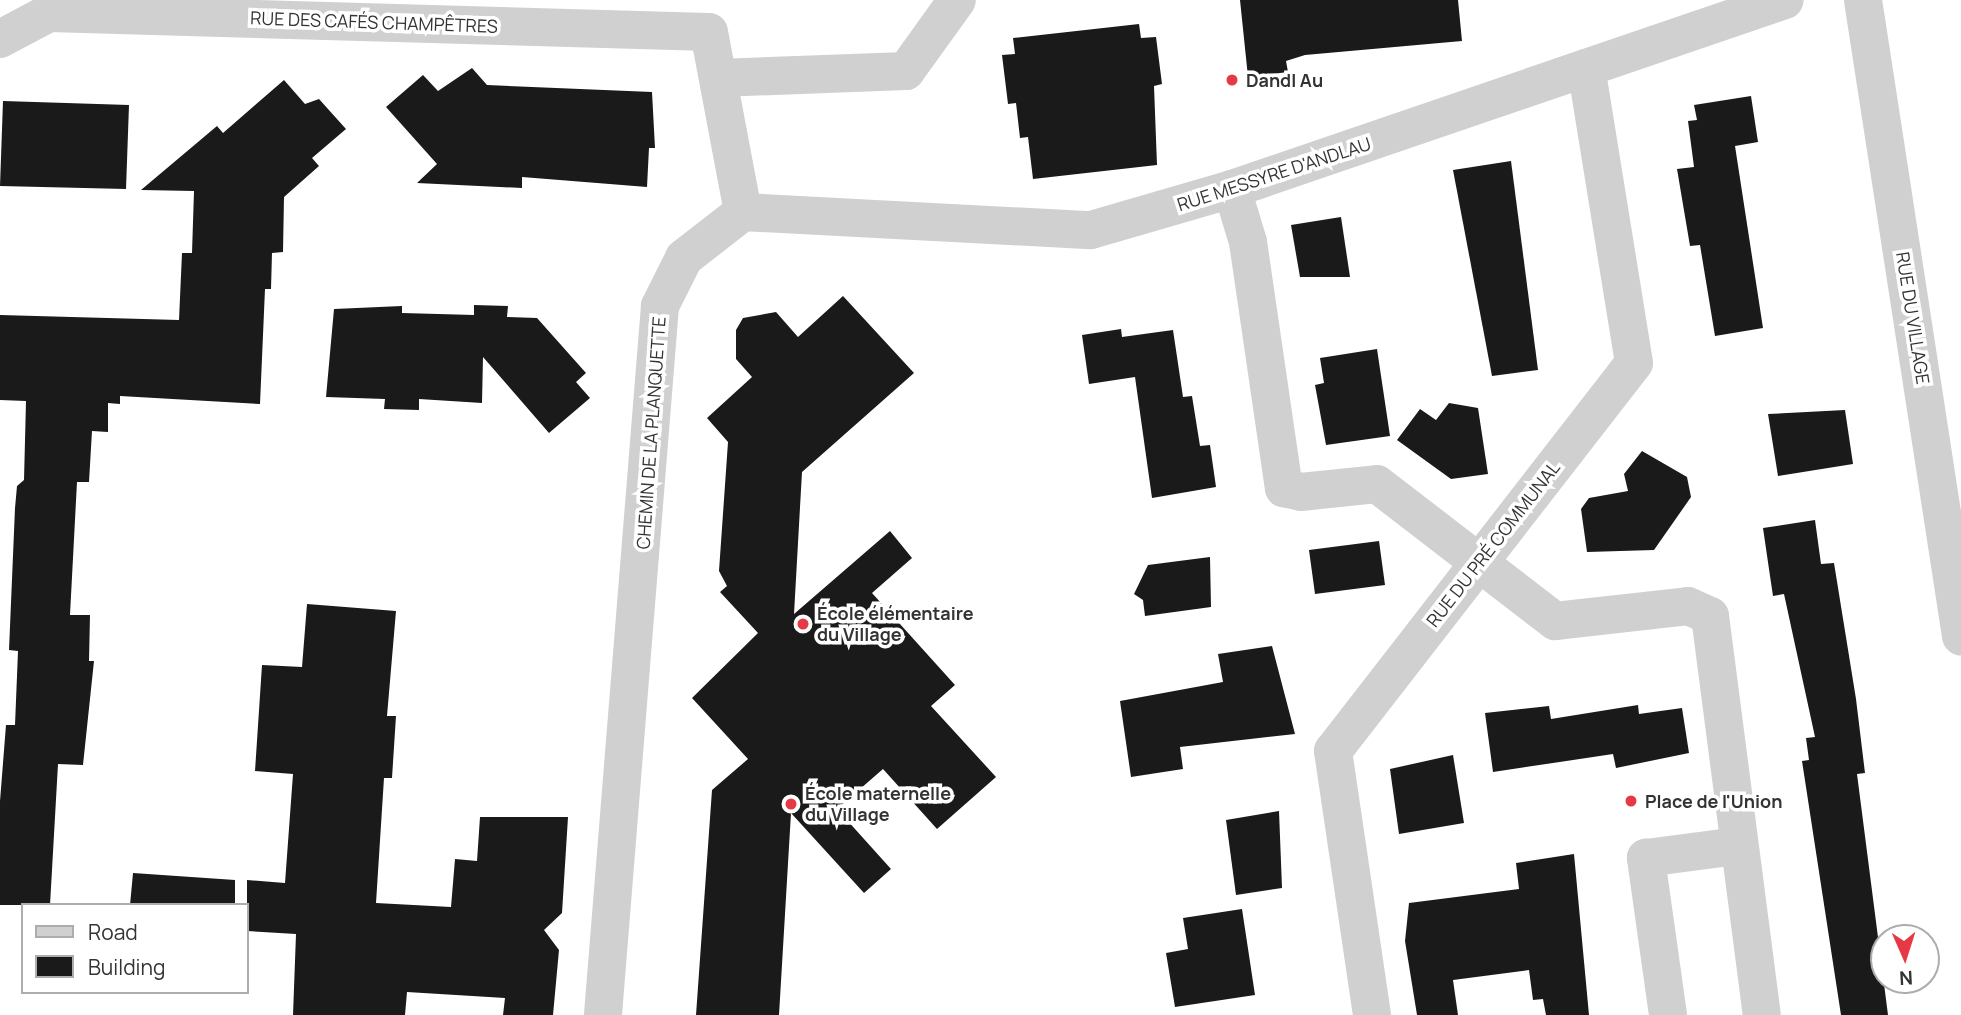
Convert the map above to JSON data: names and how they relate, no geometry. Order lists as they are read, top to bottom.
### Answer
{
  "streets": {
    "street": [
      "RUE DES CAFÉS CHAMPÊTRES",
      "RUE MESSYRE D'ANDLAU",
      "RUE DU VILLAGE",
      "CHEMIN DE LA PLANQUETTE",
      "RUE DU PRÉ COMMUNAL"
    ]
  },
  "crossings": [
    ["RUE MESSYRE D'ANDLAU", "CHEMIN DE LA PLANQUETTE"],
    ["RUE MESSYRE D'ANDLAU", "RUE DU PRÉ COMMUNAL"]
  ],
  "places": [
    "Dandl Au",
    "École élémentaire du Village",
    "Place de l'Union",
    "École maternelle du Village"
  ],
  "legend": ["Road", "Building"],
  "north": "bottom"
}
